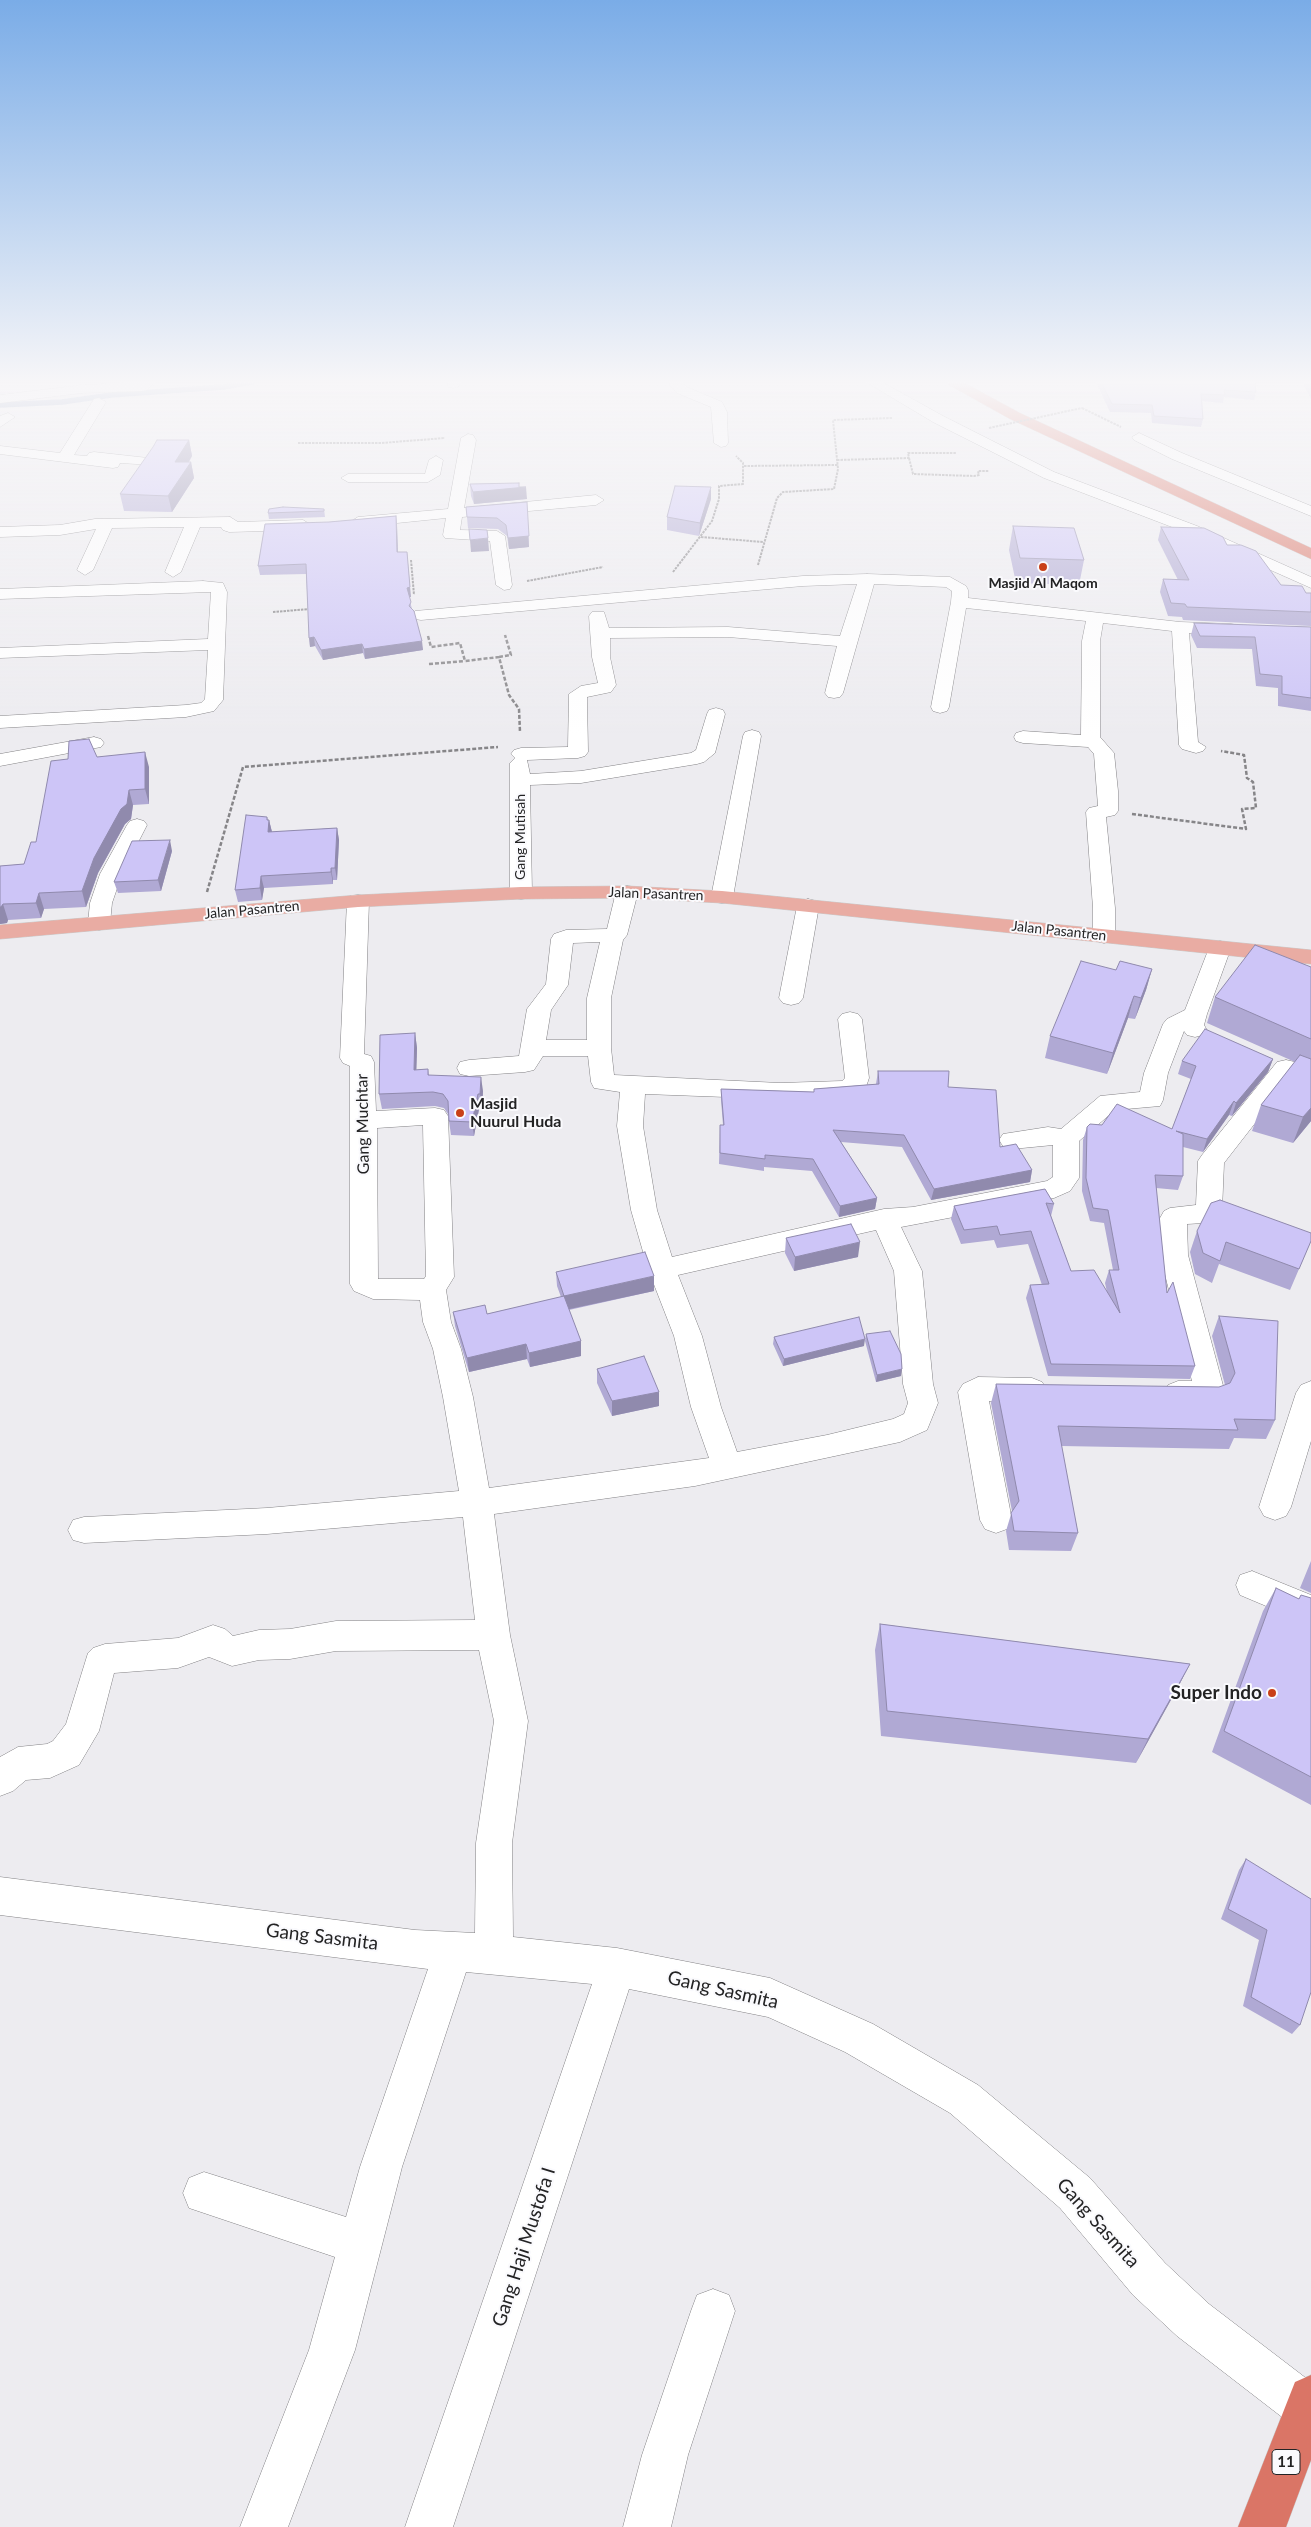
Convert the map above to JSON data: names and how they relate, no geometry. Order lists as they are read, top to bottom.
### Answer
{
  "streets": {
    "highway": ["11"],
    "main road": ["Jalan Pasantren"],
    "street": [
      "Gang Mutisah",
      "Gang Muchtar",
      "Gang Sasmita",
      "Gang Haji Mustofa I"
    ]
  },
  "crossings": [
    ["Gang Mutisah", "Jalan Pasantren"],
    ["Jalan Pasantren", "Gang Muchtar"],
    ["Gang Sasmita", "Gang Haji Mustofa I"],
    ["Gang Sasmita", "11"]
  ],
  "places": ["Masjid Al Maqom", "Masjid Nuurul Huda", "Super Indo"]
}
